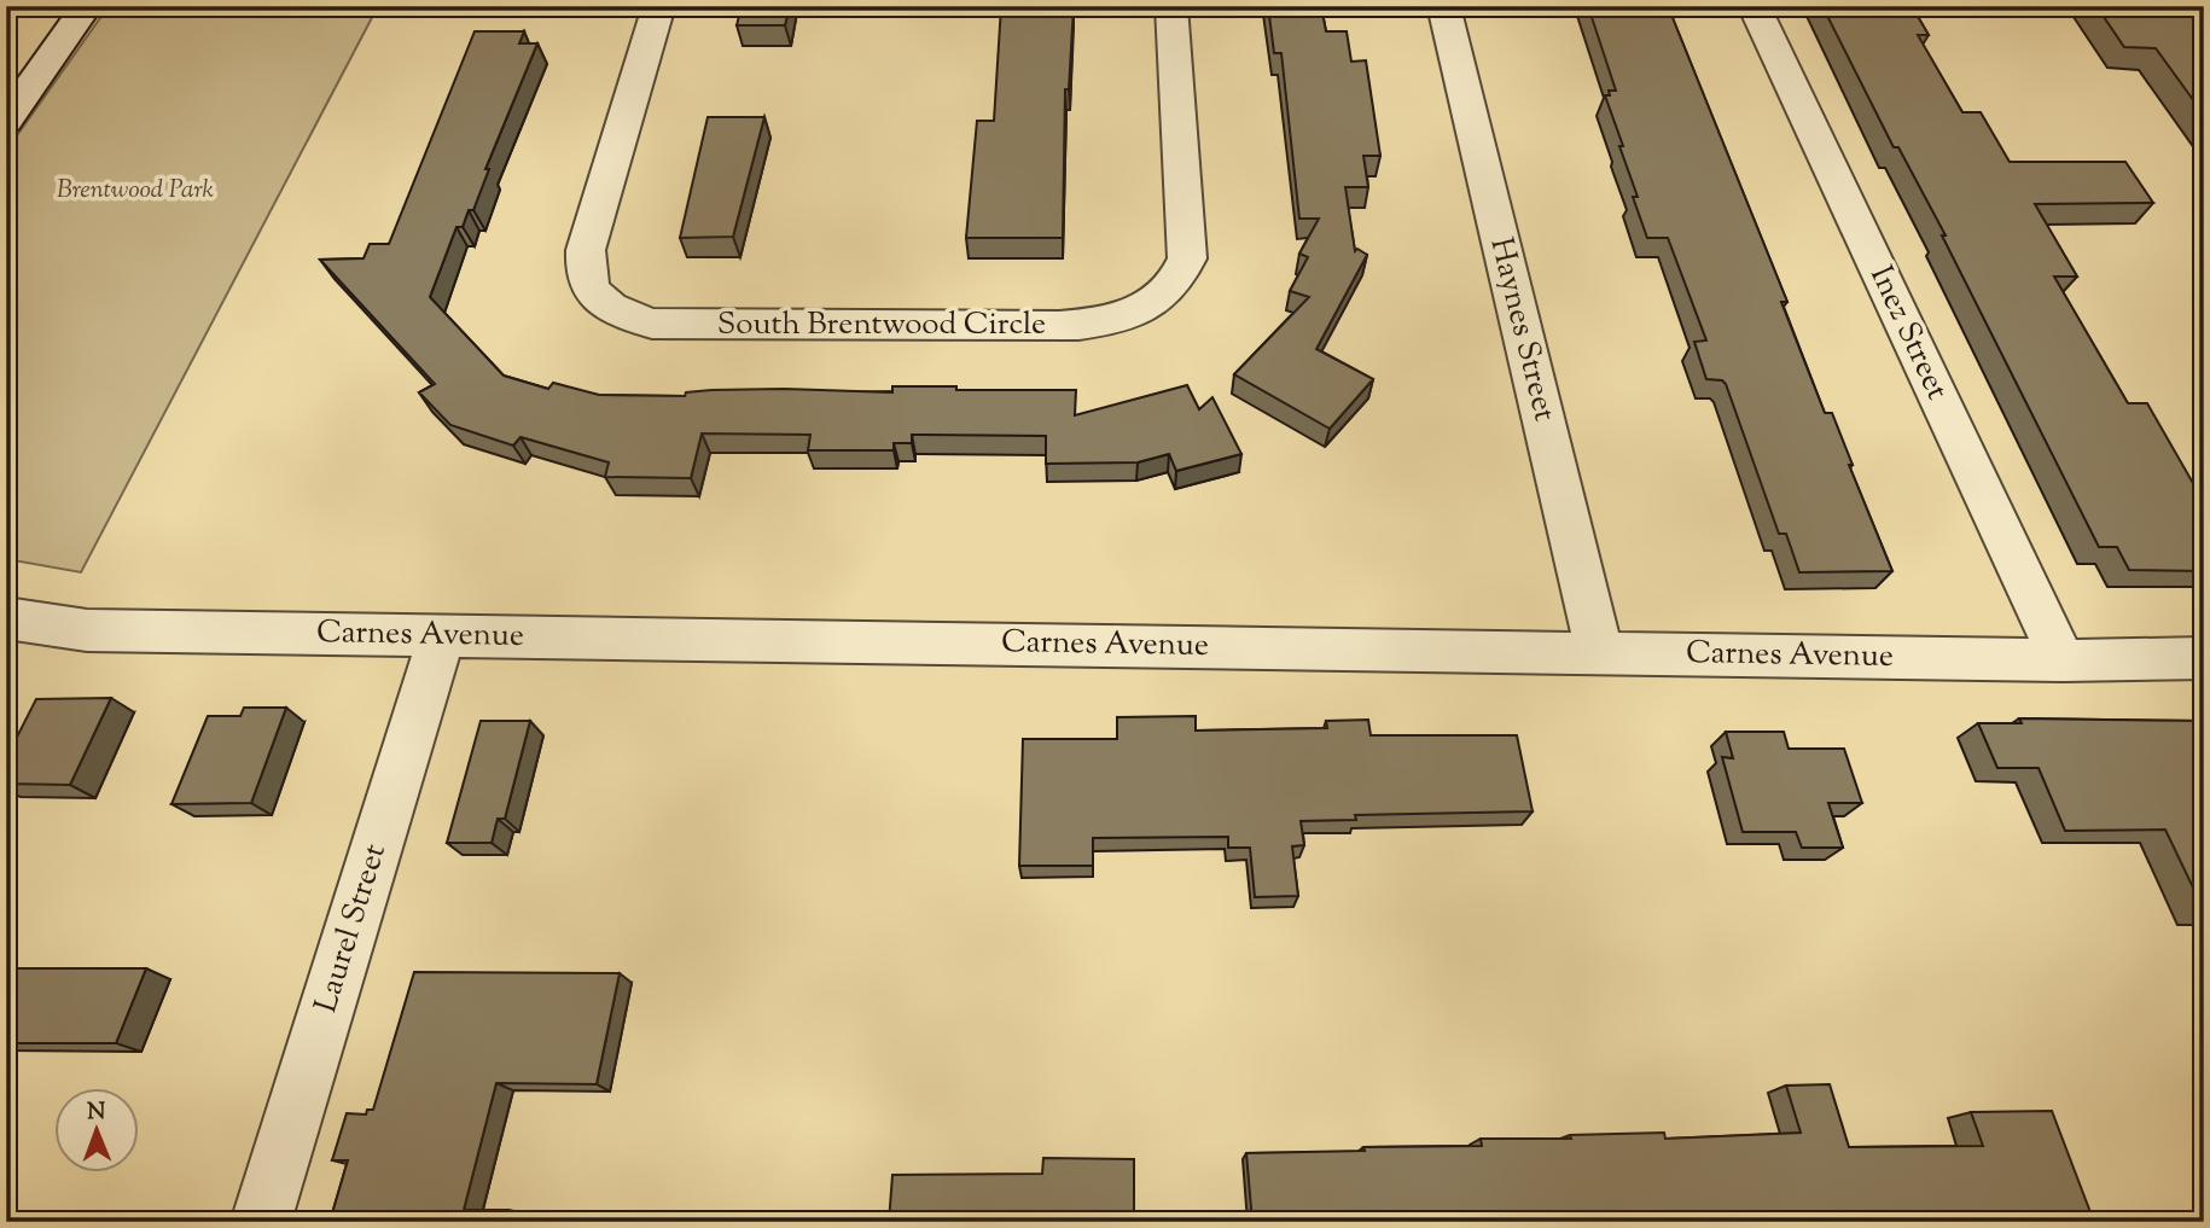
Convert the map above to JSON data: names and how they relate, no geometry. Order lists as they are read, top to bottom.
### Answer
{
  "streets": {
    "street": [
      "South Brentwood Circle",
      "Haynes Street",
      "Inez Street",
      "Carnes Avenue",
      "Laurel Street"
    ]
  },
  "crossings": [
    ["Haynes Street", "Carnes Avenue"],
    ["Inez Street", "Carnes Avenue"],
    ["Carnes Avenue", "Laurel Street"]
  ],
  "parks": ["Brentwood Park"],
  "north": "top"
}
